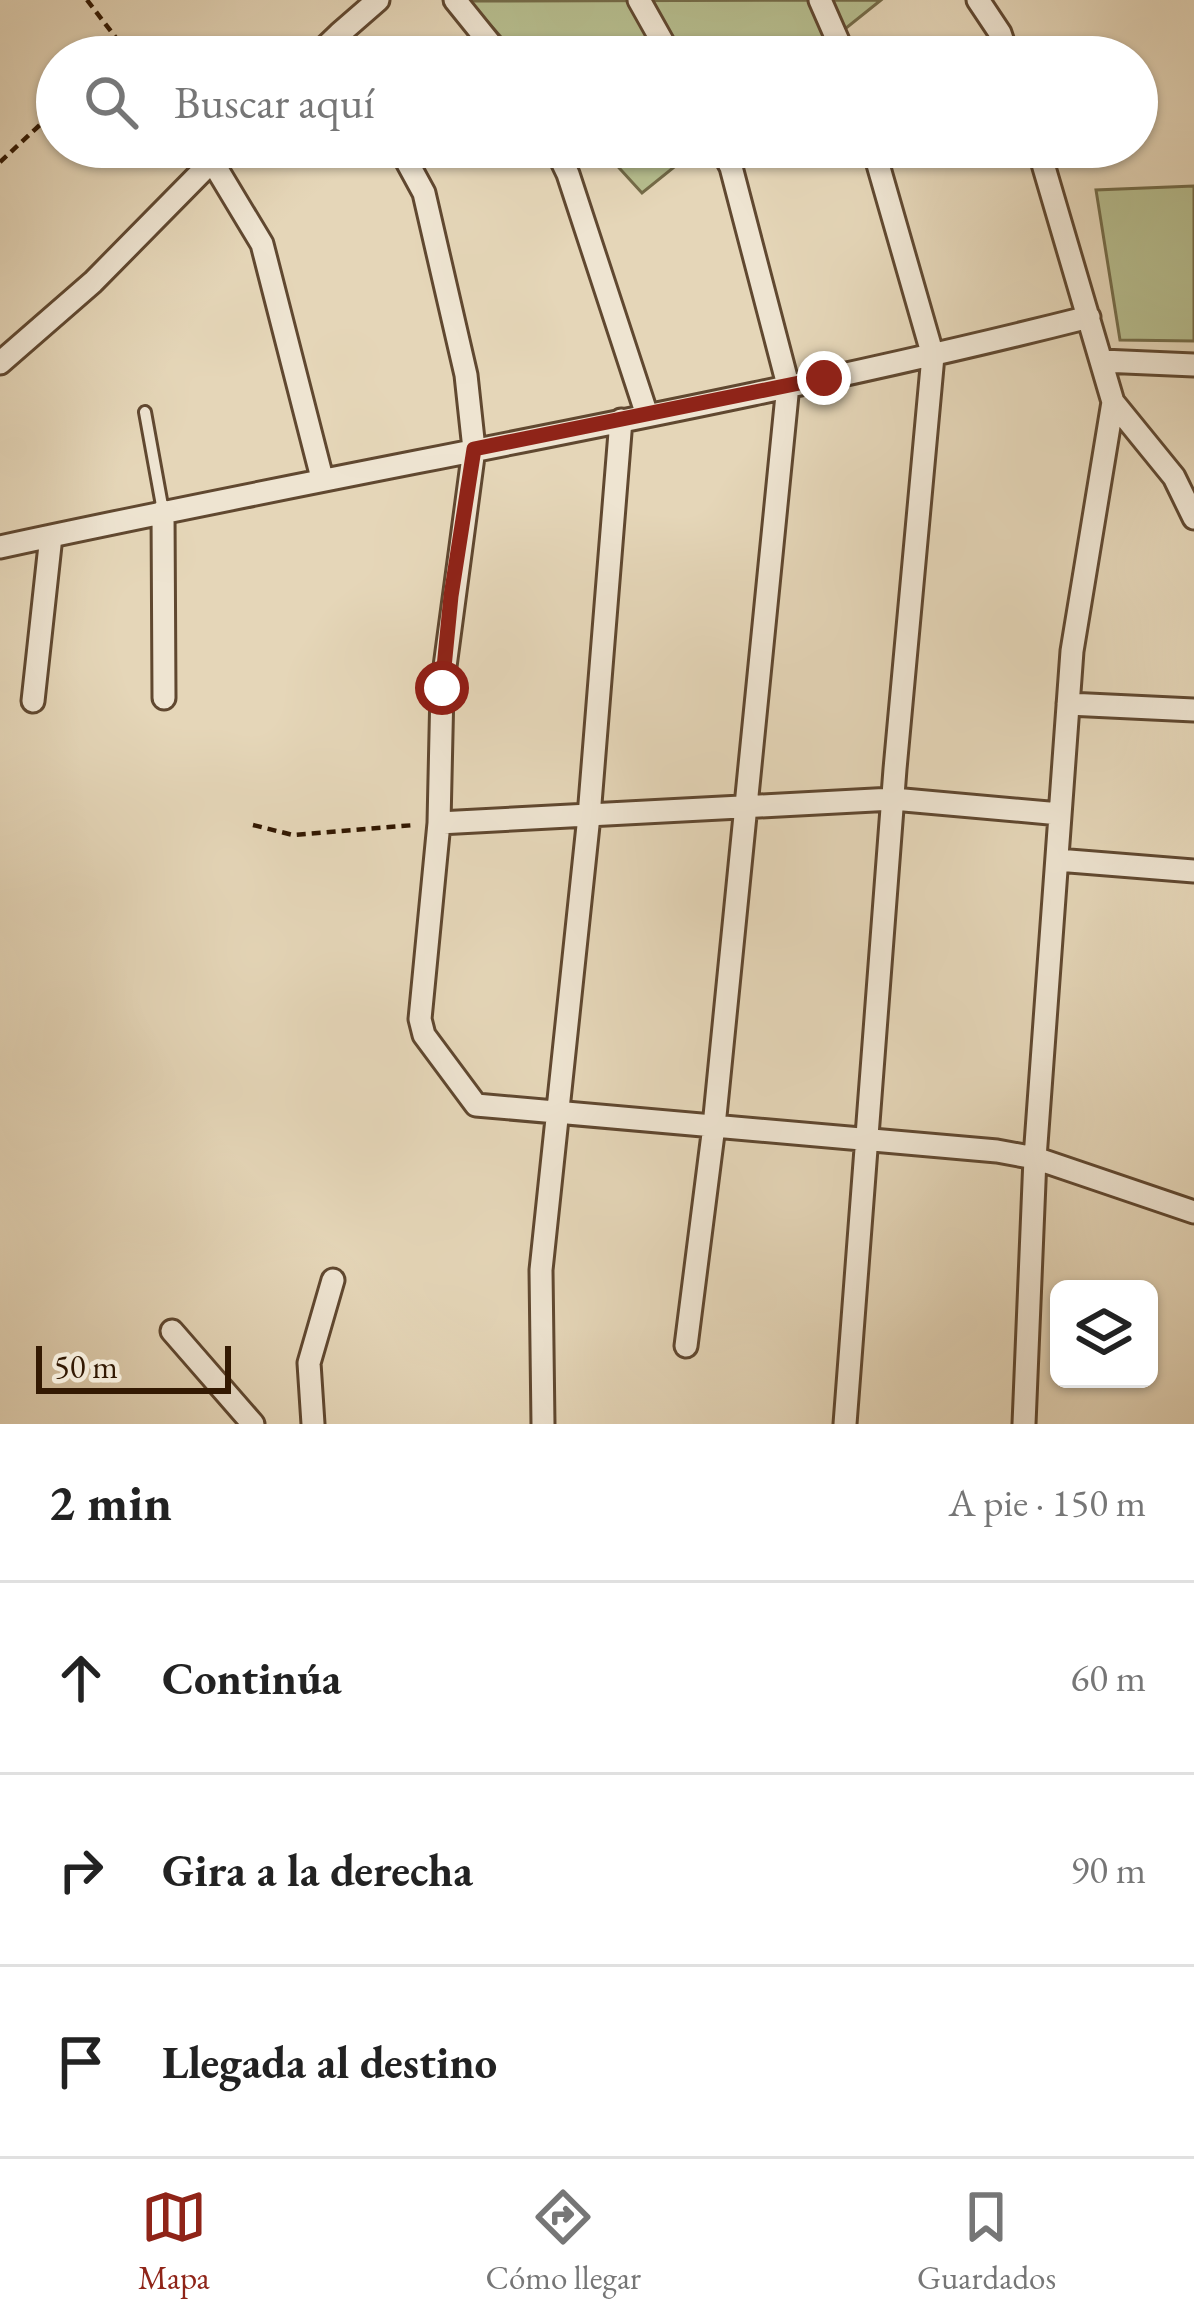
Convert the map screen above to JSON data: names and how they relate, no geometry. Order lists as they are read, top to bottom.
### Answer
{
  "scale_bar": "50 m",
  "page": {
    "search": "Buscar aquí",
    "scale": "50 m",
    "heading": ["2 min", "A pie · 150 m"],
    "list": [
      ["Continúa", "60 m"],
      ["Gira a la derecha", "90 m"],
      "Llegada al destino"
    ],
    "nav": ["Mapa", "Cómo llegar", "Guardados"]
  }
}
